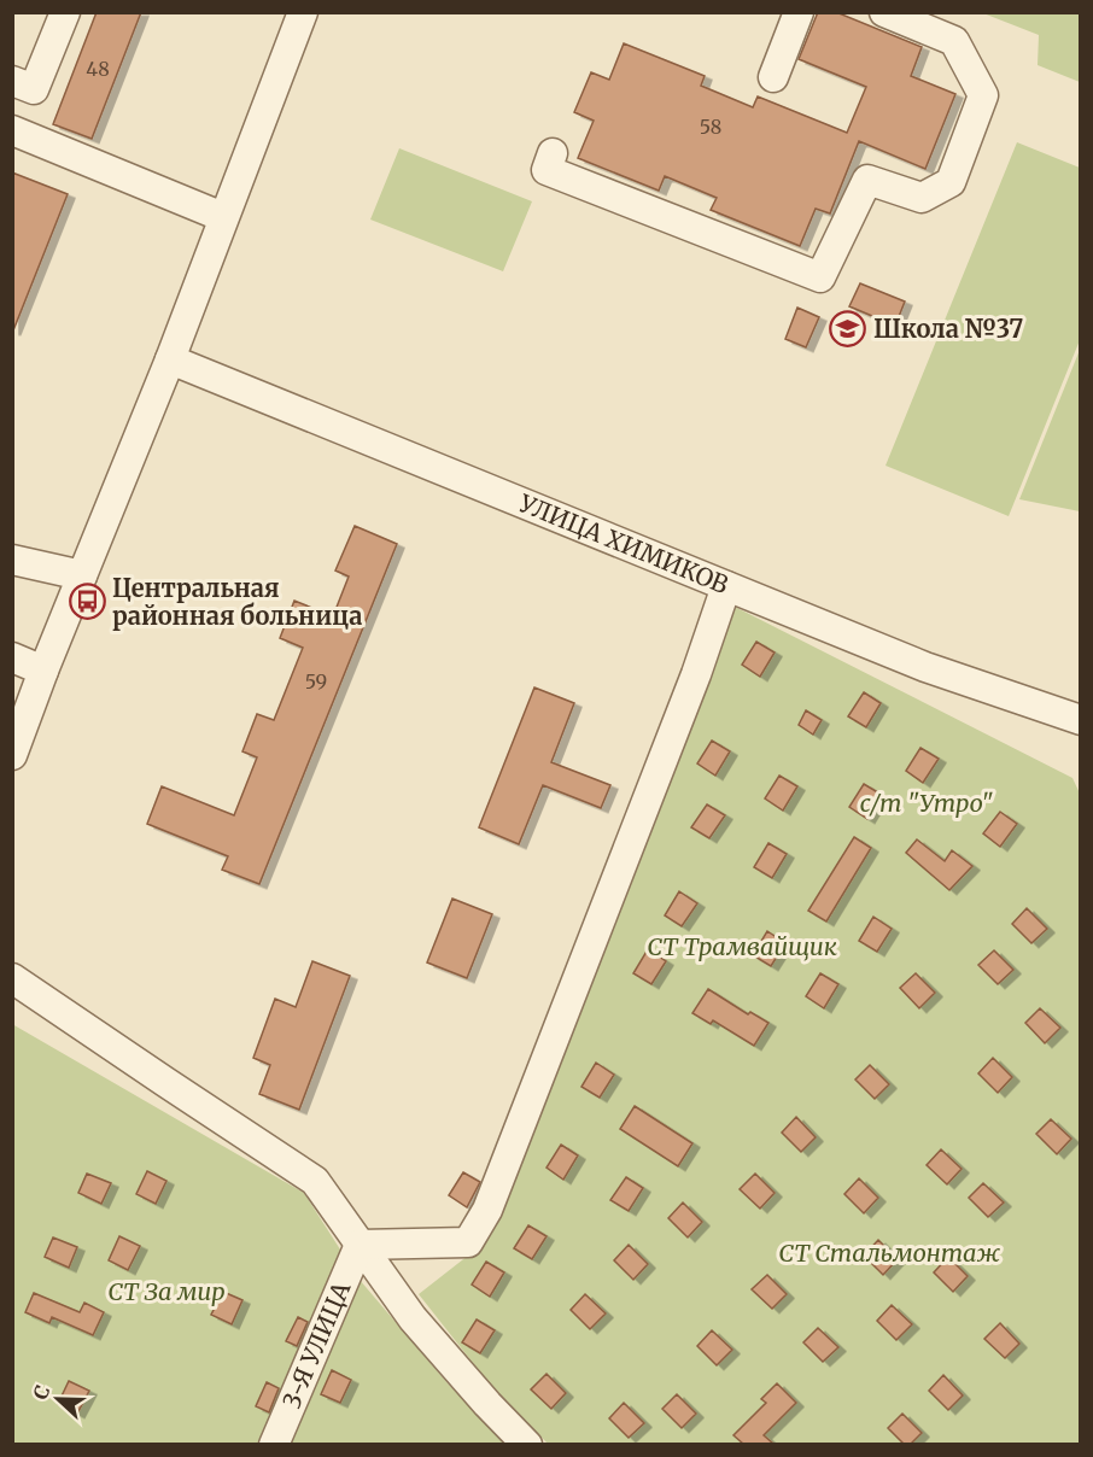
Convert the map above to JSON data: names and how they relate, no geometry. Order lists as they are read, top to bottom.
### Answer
{
  "streets": {
    "street": ["УЛИЦА ХИМИКОВ", "3-Я УЛИЦА"]
  },
  "parks": [
    "с/т \"Утро\"",
    "СТ Трамвайщик",
    "СТ Стальмонтаж",
    "СТ За мир"
  ],
  "places": {
    "school or university": ["Школа №37"],
    "bus stop": ["Центральная районная больница"]
  },
  "house_numbers": ["48", "58", "59"],
  "north": "left"
}
